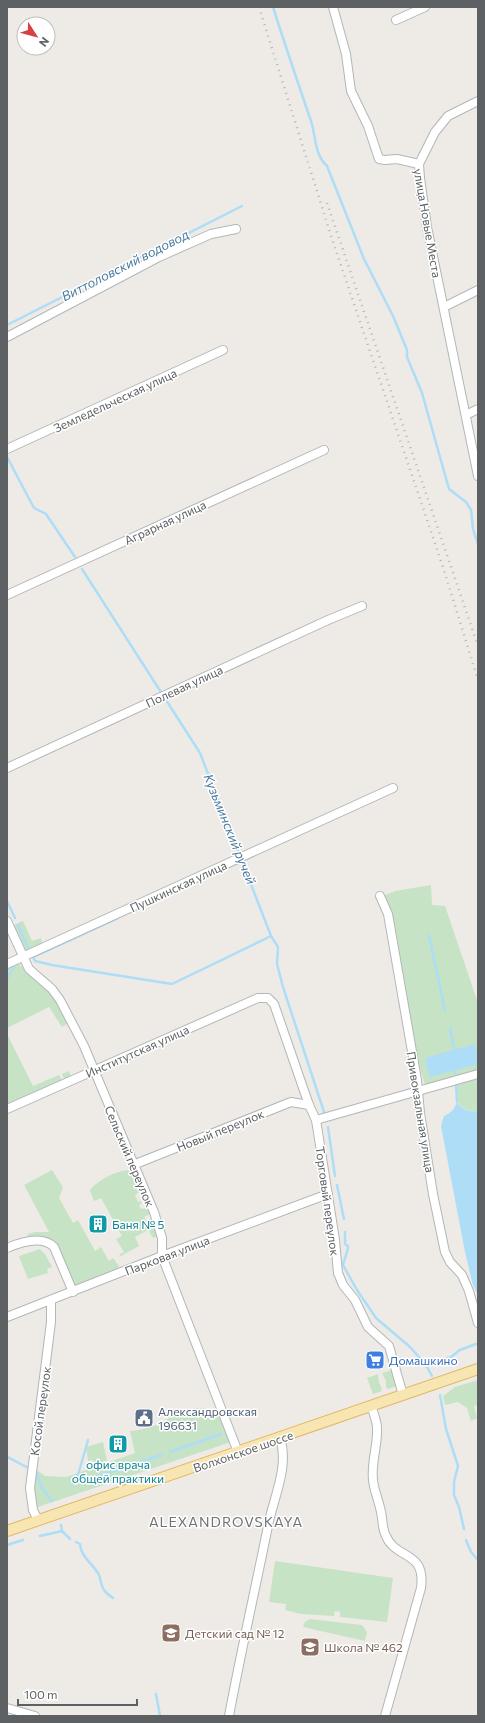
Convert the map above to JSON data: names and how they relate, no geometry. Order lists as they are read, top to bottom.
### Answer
{
  "streets": {
    "main road": ["Волхонское шоссе"],
    "street": [
      "улица Новые Места",
      "Земледельческая улица",
      "Аграрная улица",
      "Полевая улица",
      "Пушкинская улица",
      "Институтская улица",
      "Привокзальная улица",
      "Новый переулок",
      "Сельский переулок",
      "Торговый переулок",
      "Парковая улица",
      "Косой переулок"
    ]
  },
  "crossings": [
    ["Пушкинская улица", "Сельский переулок"],
    ["Институтская улица", "Сельский переулок"],
    ["Институтская улица", "Торговый переулок"],
    ["Новый переулок", "Сельский переулок"],
    ["Новый переулок", "Торговый переулок"],
    ["Сельский переулок", "Парковая улица"],
    ["Сельский переулок", "Волхонское шоссе"],
    ["Торговый переулок", "Парковая улица"],
    ["Торговый переулок", "Волхонское шоссе"],
    ["Парковая улица", "Косой переулок"],
    ["Косой переулок", "Волхонское шоссе"]
  ],
  "districts": ["ALEXANDROVSKAYA"],
  "water": ["Виттоловский водовод", "Кузьминский ручей"],
  "places": {
    "building": ["Баня № 5", "офис врача общей практики"],
    "supermarket": ["Домашкино"],
    "public building": ["Александровская 196631"],
    "school or university": ["Детский сад № 12", "Школа № 462"]
  },
  "scale_bar": "100 m",
  "north": "bottom right"
}
